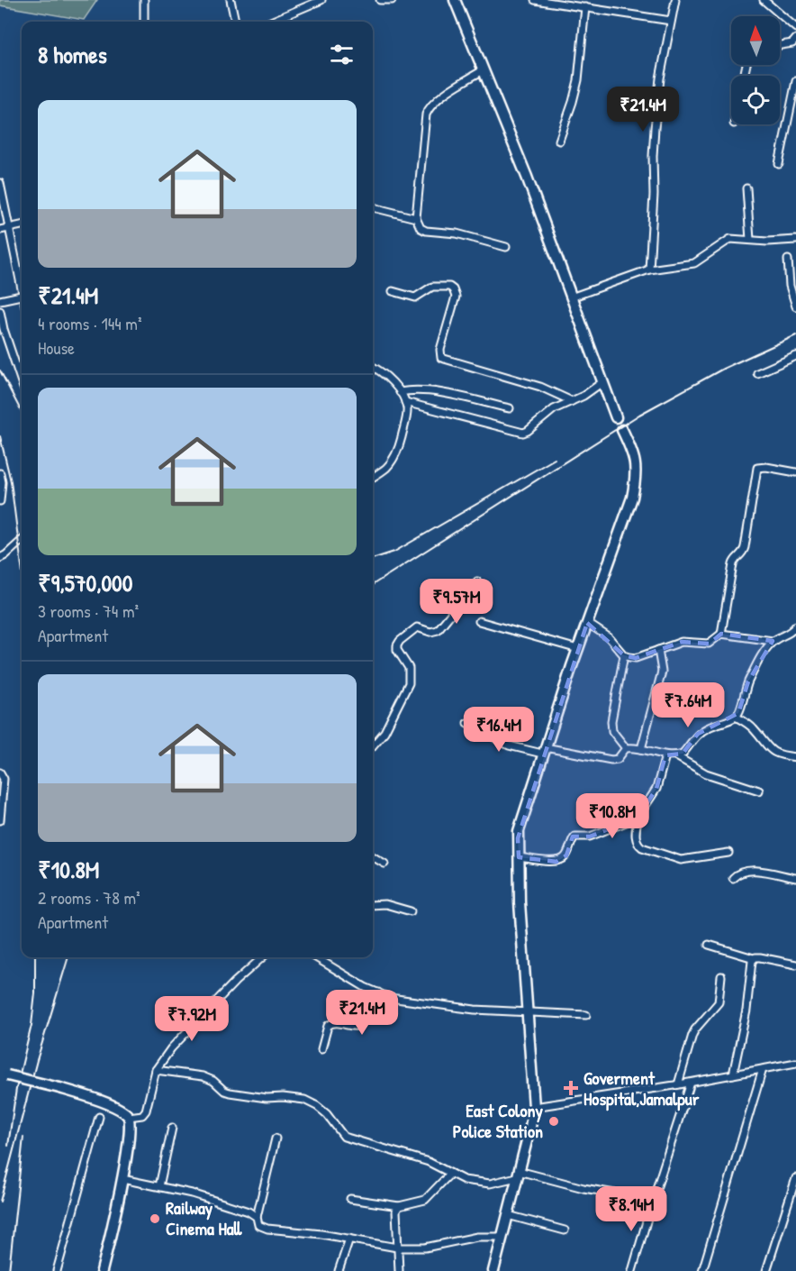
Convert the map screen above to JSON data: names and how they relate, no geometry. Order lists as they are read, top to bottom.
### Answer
{
  "places": {
    "health": ["Goverment Hospital,Jamalpur"],
    "other": ["East Colony Police Station", "Railway Cinema Hall"]
  },
  "north": "top",
  "page": {
    "heading": "8 homes",
    "price": [
      "₹21.4M",
      "₹9.57M",
      "₹7.64M",
      "₹16.4M",
      "₹10.8M",
      "₹21.4M",
      "₹7.92M",
      "₹8.14M"
    ],
    "list": [
      {
        "name": "₹21.4M",
        "note": "4 rooms · 144 m² · House"
      },
      {
        "name": "₹9,570,000",
        "note": "3 rooms · 74 m² · Apartment"
      },
      {
        "name": "₹10.8M",
        "note": "2 rooms · 78 m² · Apartment"
      }
    ]
  }
}
